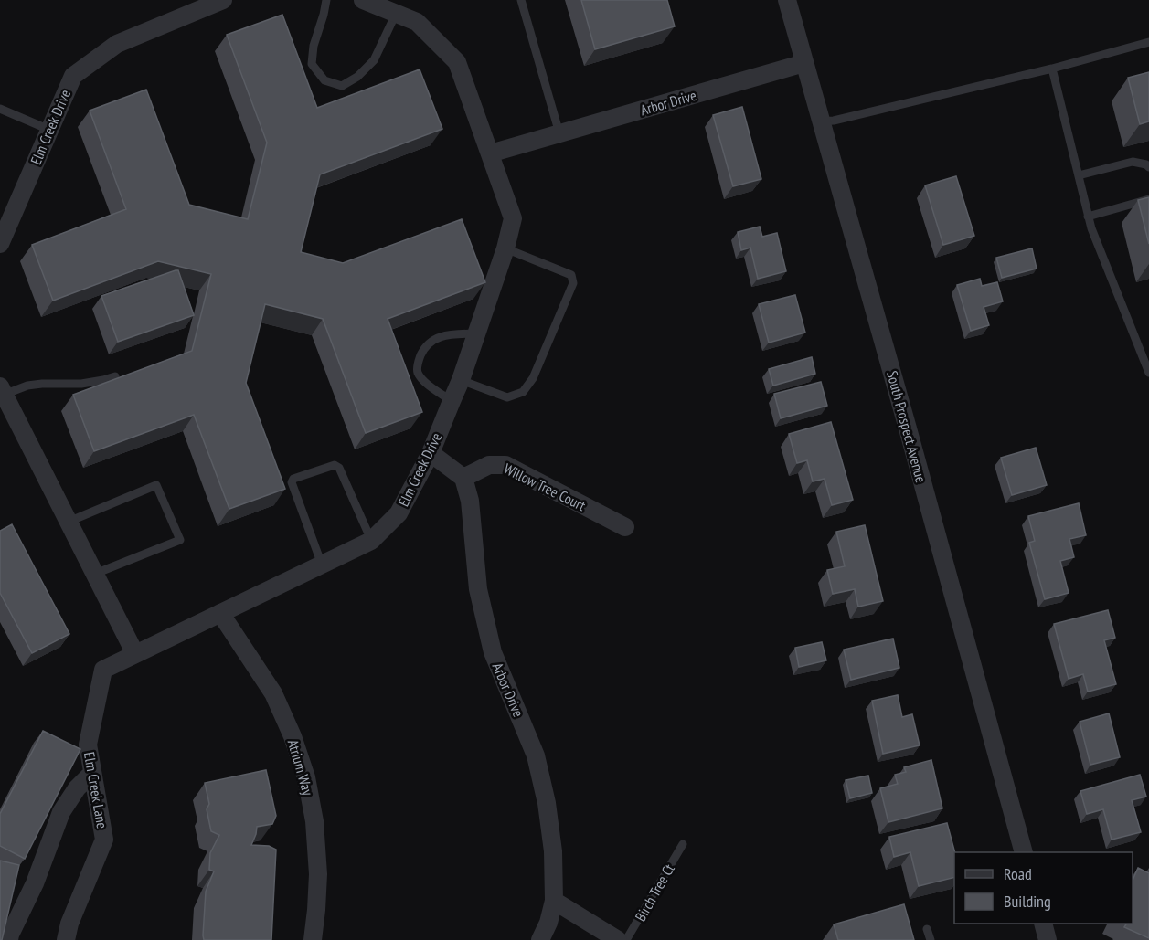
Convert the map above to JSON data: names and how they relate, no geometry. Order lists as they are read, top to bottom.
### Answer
{
  "streets": {
    "street": [
      "Arbor Drive",
      "Elm Creek Drive",
      "South Prospect Avenue",
      "Willow Tree Court",
      "Atrium Way",
      "Elm Creek Lane"
    ],
    "lane": ["Birch Tree Ct"]
  },
  "crossings": [
    ["Arbor Drive", "Elm Creek Drive"],
    ["Arbor Drive", "South Prospect Avenue"],
    ["Arbor Drive", "Willow Tree Court"],
    ["Elm Creek Drive", "Atrium Way"],
    ["Elm Creek Drive", "Elm Creek Lane"]
  ],
  "legend": ["Road", "Building"]
}
